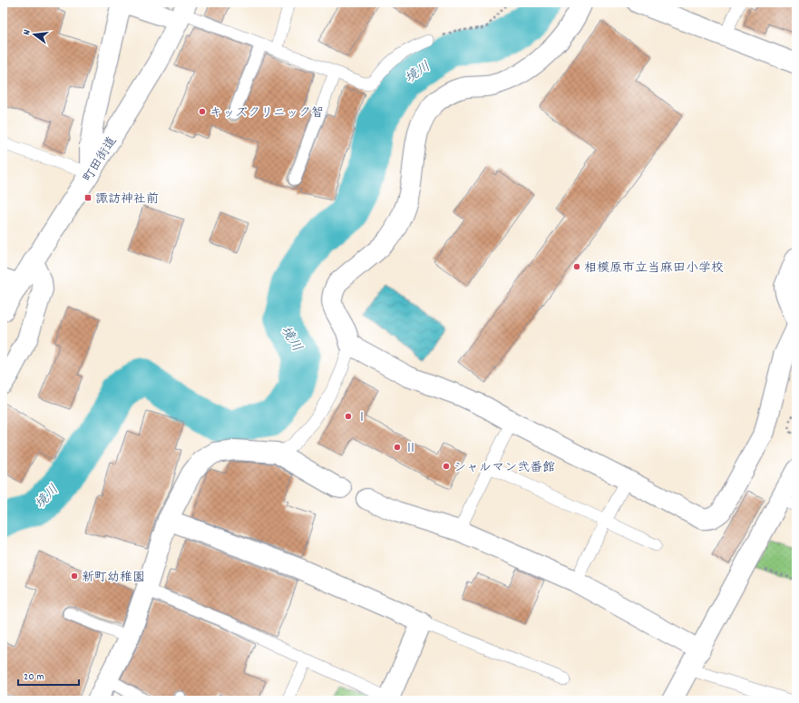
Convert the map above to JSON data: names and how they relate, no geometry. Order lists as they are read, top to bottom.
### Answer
{
  "streets": {
    "street": ["町田街道"]
  },
  "water": ["境川"],
  "places": {
    "other": [
      "キッズクリニック智",
      "相模原市立当麻田小学校",
      "Ⅰ",
      "Ⅱ",
      "シャルマン弐番館",
      "新町幼稚園"
    ],
    "transit": ["諏訪神社前"]
  },
  "scale_bar": "20 m",
  "north": "left"
}
